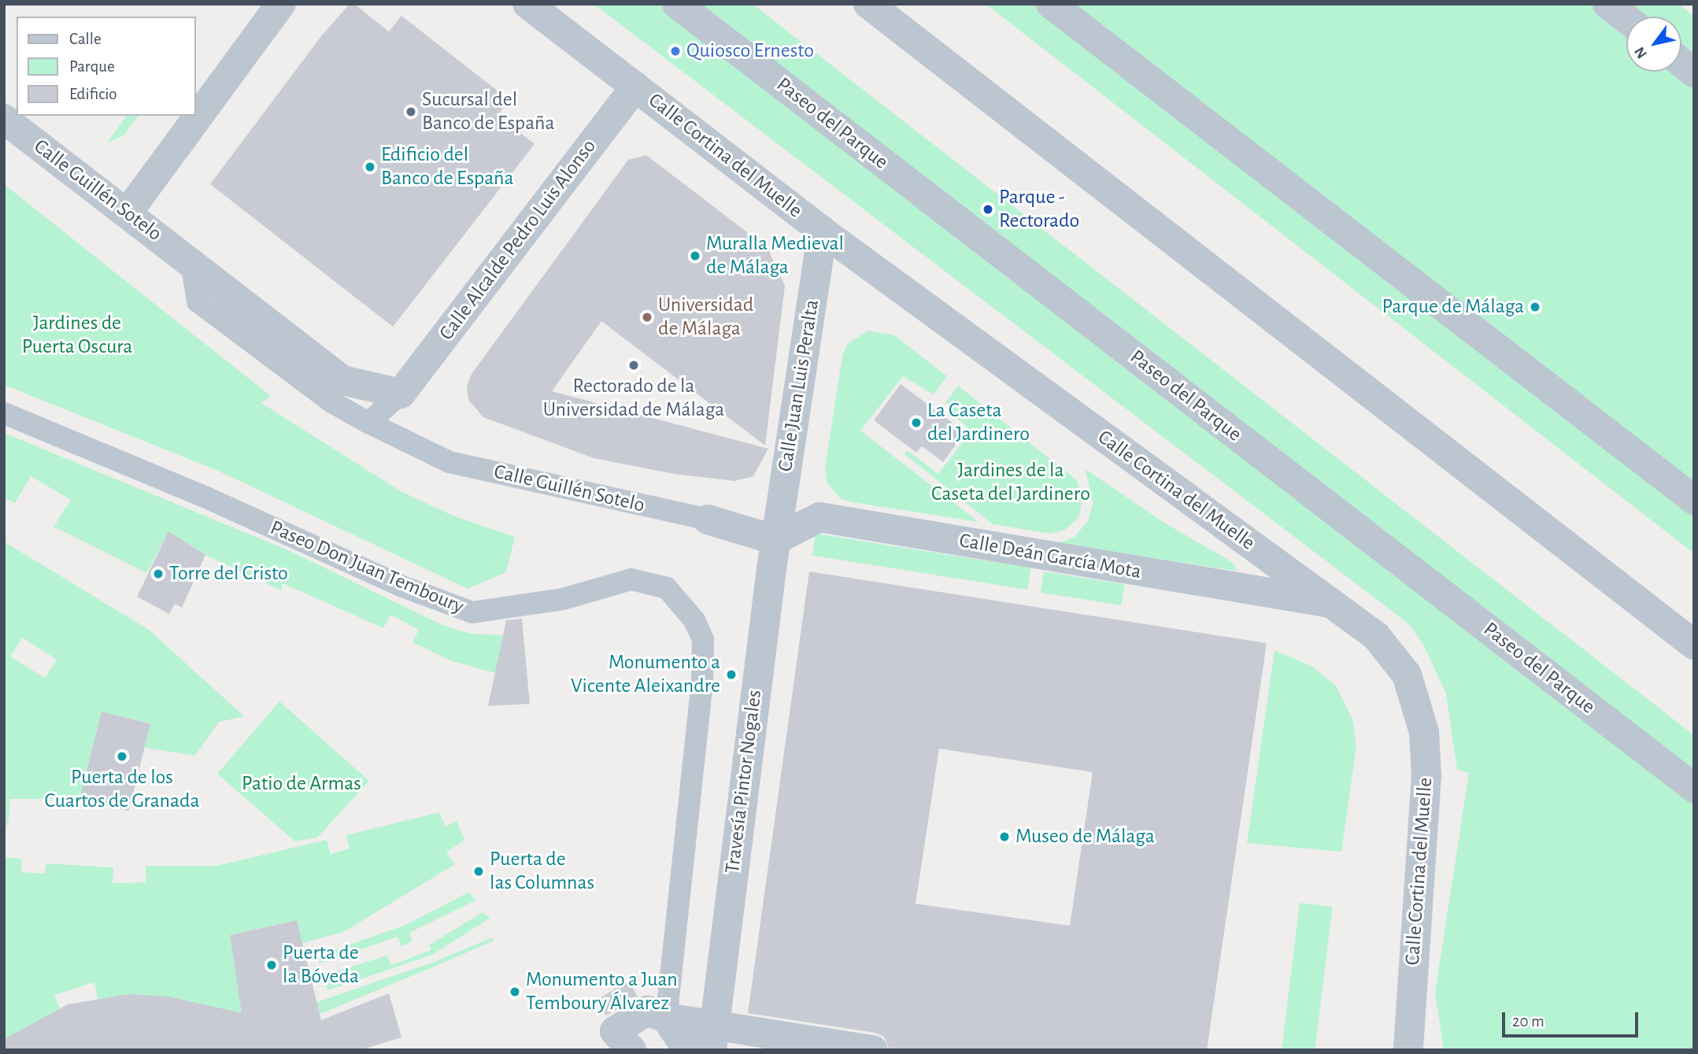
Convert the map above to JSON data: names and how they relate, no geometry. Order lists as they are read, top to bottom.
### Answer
{
  "streets": {
    "street": [
      "Paseo del Parque",
      "Calle Cortina del Muelle",
      "Calle Guillén Sotelo",
      "Calle Alcalde Pedro Luis Alonso",
      "Calle Juan Luis Peralta",
      "Calle Deán García Mota",
      "Travesía Pintor Nogales"
    ],
    "lane": ["Paseo Don Juan Temboury"]
  },
  "crossings": [
    ["Calle Cortina del Muelle", "Calle Alcalde Pedro Luis Alonso"],
    ["Calle Cortina del Muelle", "Calle Juan Luis Peralta"],
    ["Calle Cortina del Muelle", "Calle Deán García Mota"],
    ["Calle Guillén Sotelo", "Calle Alcalde Pedro Luis Alonso"],
    ["Calle Guillén Sotelo", "Calle Juan Luis Peralta"],
    ["Calle Guillén Sotelo", "Calle Deán García Mota"],
    ["Calle Guillén Sotelo", "Travesía Pintor Nogales"],
    ["Calle Juan Luis Peralta", "Calle Deán García Mota"],
    ["Calle Juan Luis Peralta", "Travesía Pintor Nogales"],
    ["Calle Deán García Mota", "Travesía Pintor Nogales"]
  ],
  "parks": ["Jardines de Puerta Oscura", "Jardines de la Caseta del Jardinero", "Patio de Armas"],
  "places": [
    "Quiosco Ernesto",
    "Sucursal del Banco de España",
    "Edificio del Banco de España",
    "Parque - Rectorado",
    "Muralla Medieval de Málaga",
    "Parque de Málaga",
    "Universidad de Málaga",
    "Rectorado de la Universidad de Málaga",
    "La Caseta del Jardinero",
    "Torre del Cristo",
    "Monumento a Vicente Aleixandre",
    "Puerta de los Cuartos de Granada",
    "Museo de Málaga",
    "Puerta de las Columnas",
    "Puerta de la Bóveda",
    "Monumento a Juan Temboury Álvarez"
  ],
  "legend": ["Calle", "Parque", "Edificio"],
  "scale_bar": "20 m",
  "north": "bottom left"
}
